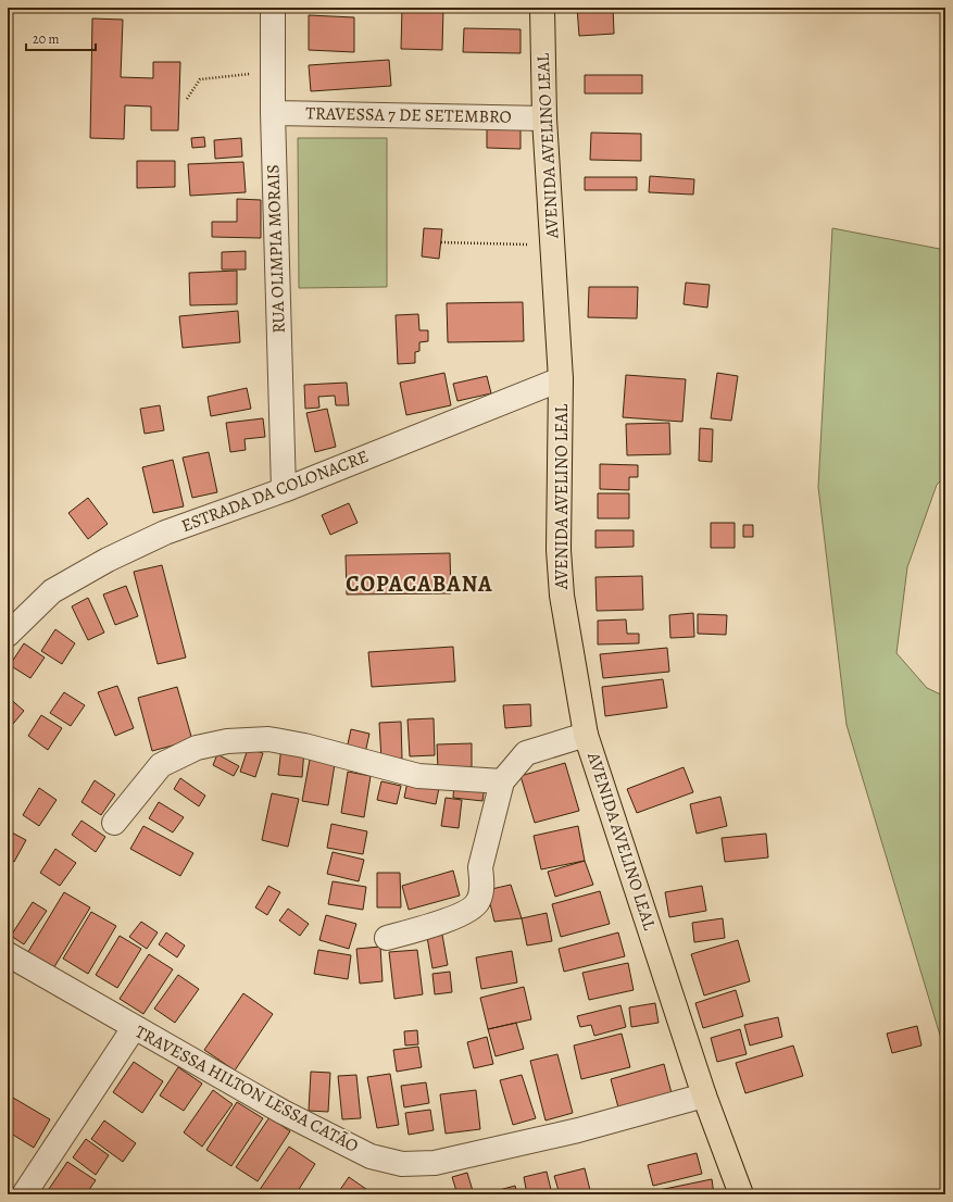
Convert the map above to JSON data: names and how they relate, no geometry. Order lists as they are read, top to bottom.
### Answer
{
  "streets": {
    "main road": ["AVENIDA AVELINO LEAL"],
    "street": [
      "TRAVESSA 7 DE SETEMBRO",
      "RUA OLIMPIA MORAIS",
      "ESTRADA DA COLONACRE",
      "TRAVESSA HILTON LESSA CATÃO"
    ]
  },
  "crossings": [
    ["TRAVESSA 7 DE SETEMBRO", "AVENIDA AVELINO LEAL"],
    ["TRAVESSA 7 DE SETEMBRO", "RUA OLIMPIA MORAIS"],
    ["AVENIDA AVELINO LEAL", "ESTRADA DA COLONACRE"],
    ["AVENIDA AVELINO LEAL", "TRAVESSA HILTON LESSA CATÃO"],
    ["RUA OLIMPIA MORAIS", "ESTRADA DA COLONACRE"]
  ],
  "districts": ["COPACABANA"],
  "scale_bar": "20 m"
}
